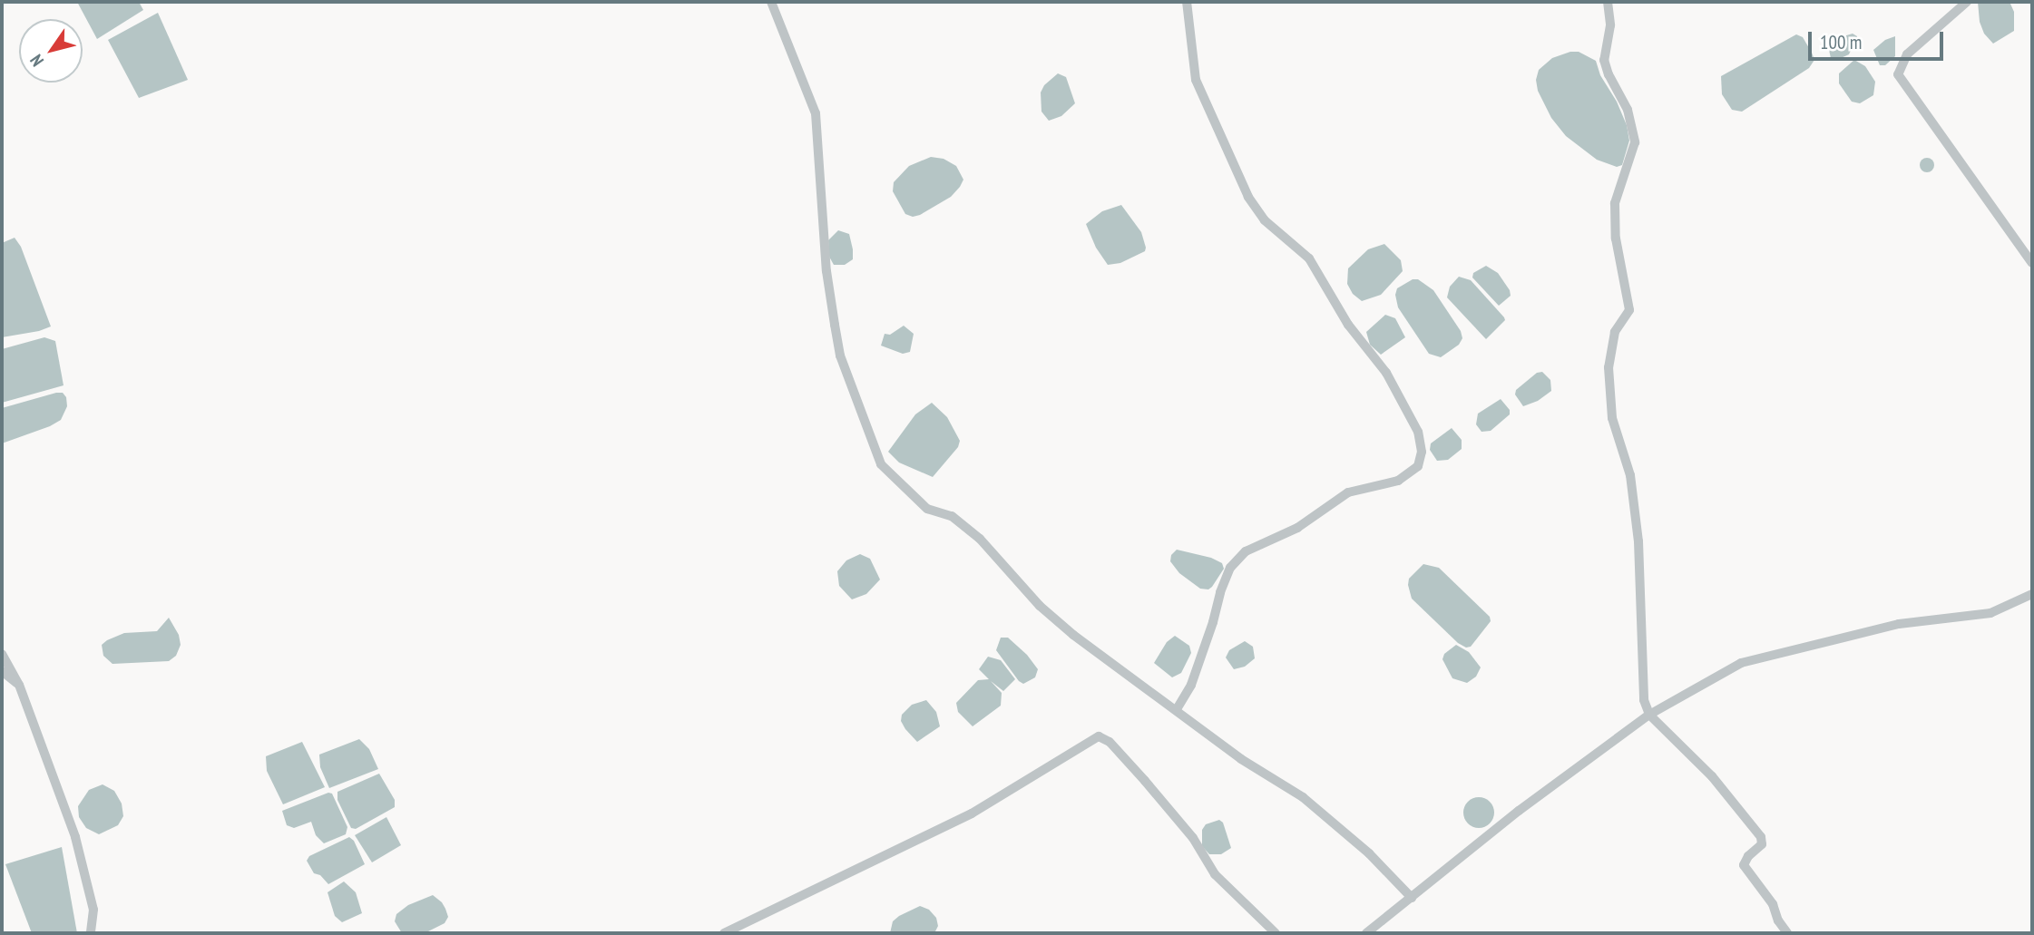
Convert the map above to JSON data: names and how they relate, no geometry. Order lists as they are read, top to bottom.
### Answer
{
  "scale_bar": "100 m",
  "north": "bottom left"
}
